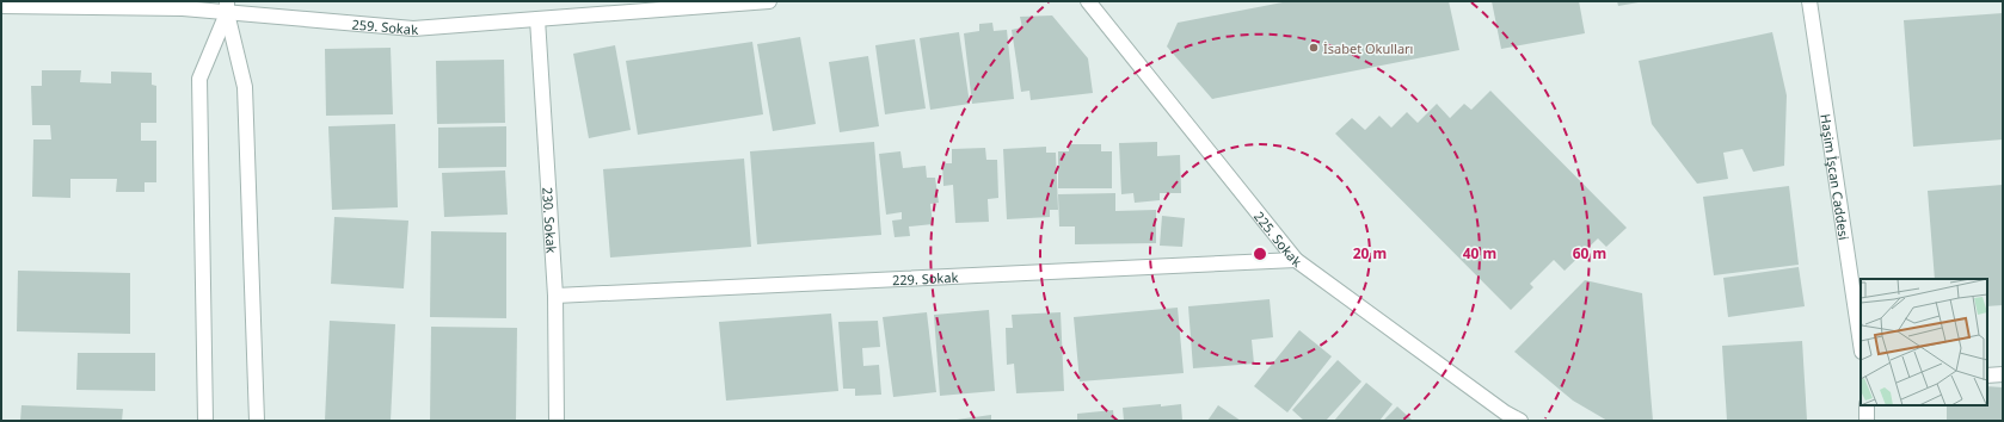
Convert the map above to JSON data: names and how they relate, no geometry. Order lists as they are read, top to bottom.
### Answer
{
  "streets": {
    "street": [
      "259. Sokak",
      "Haşim İşcan Caddesi",
      "230. Sokak",
      "225. Sokak",
      "229. Sokak"
    ]
  },
  "crossings": [
    ["259. Sokak", "230. Sokak"],
    ["230. Sokak", "229. Sokak"],
    ["225. Sokak", "229. Sokak"]
  ],
  "places": ["İsabet Okulları"],
  "rings": ["20 m", "40 m", "60 m"]
}
